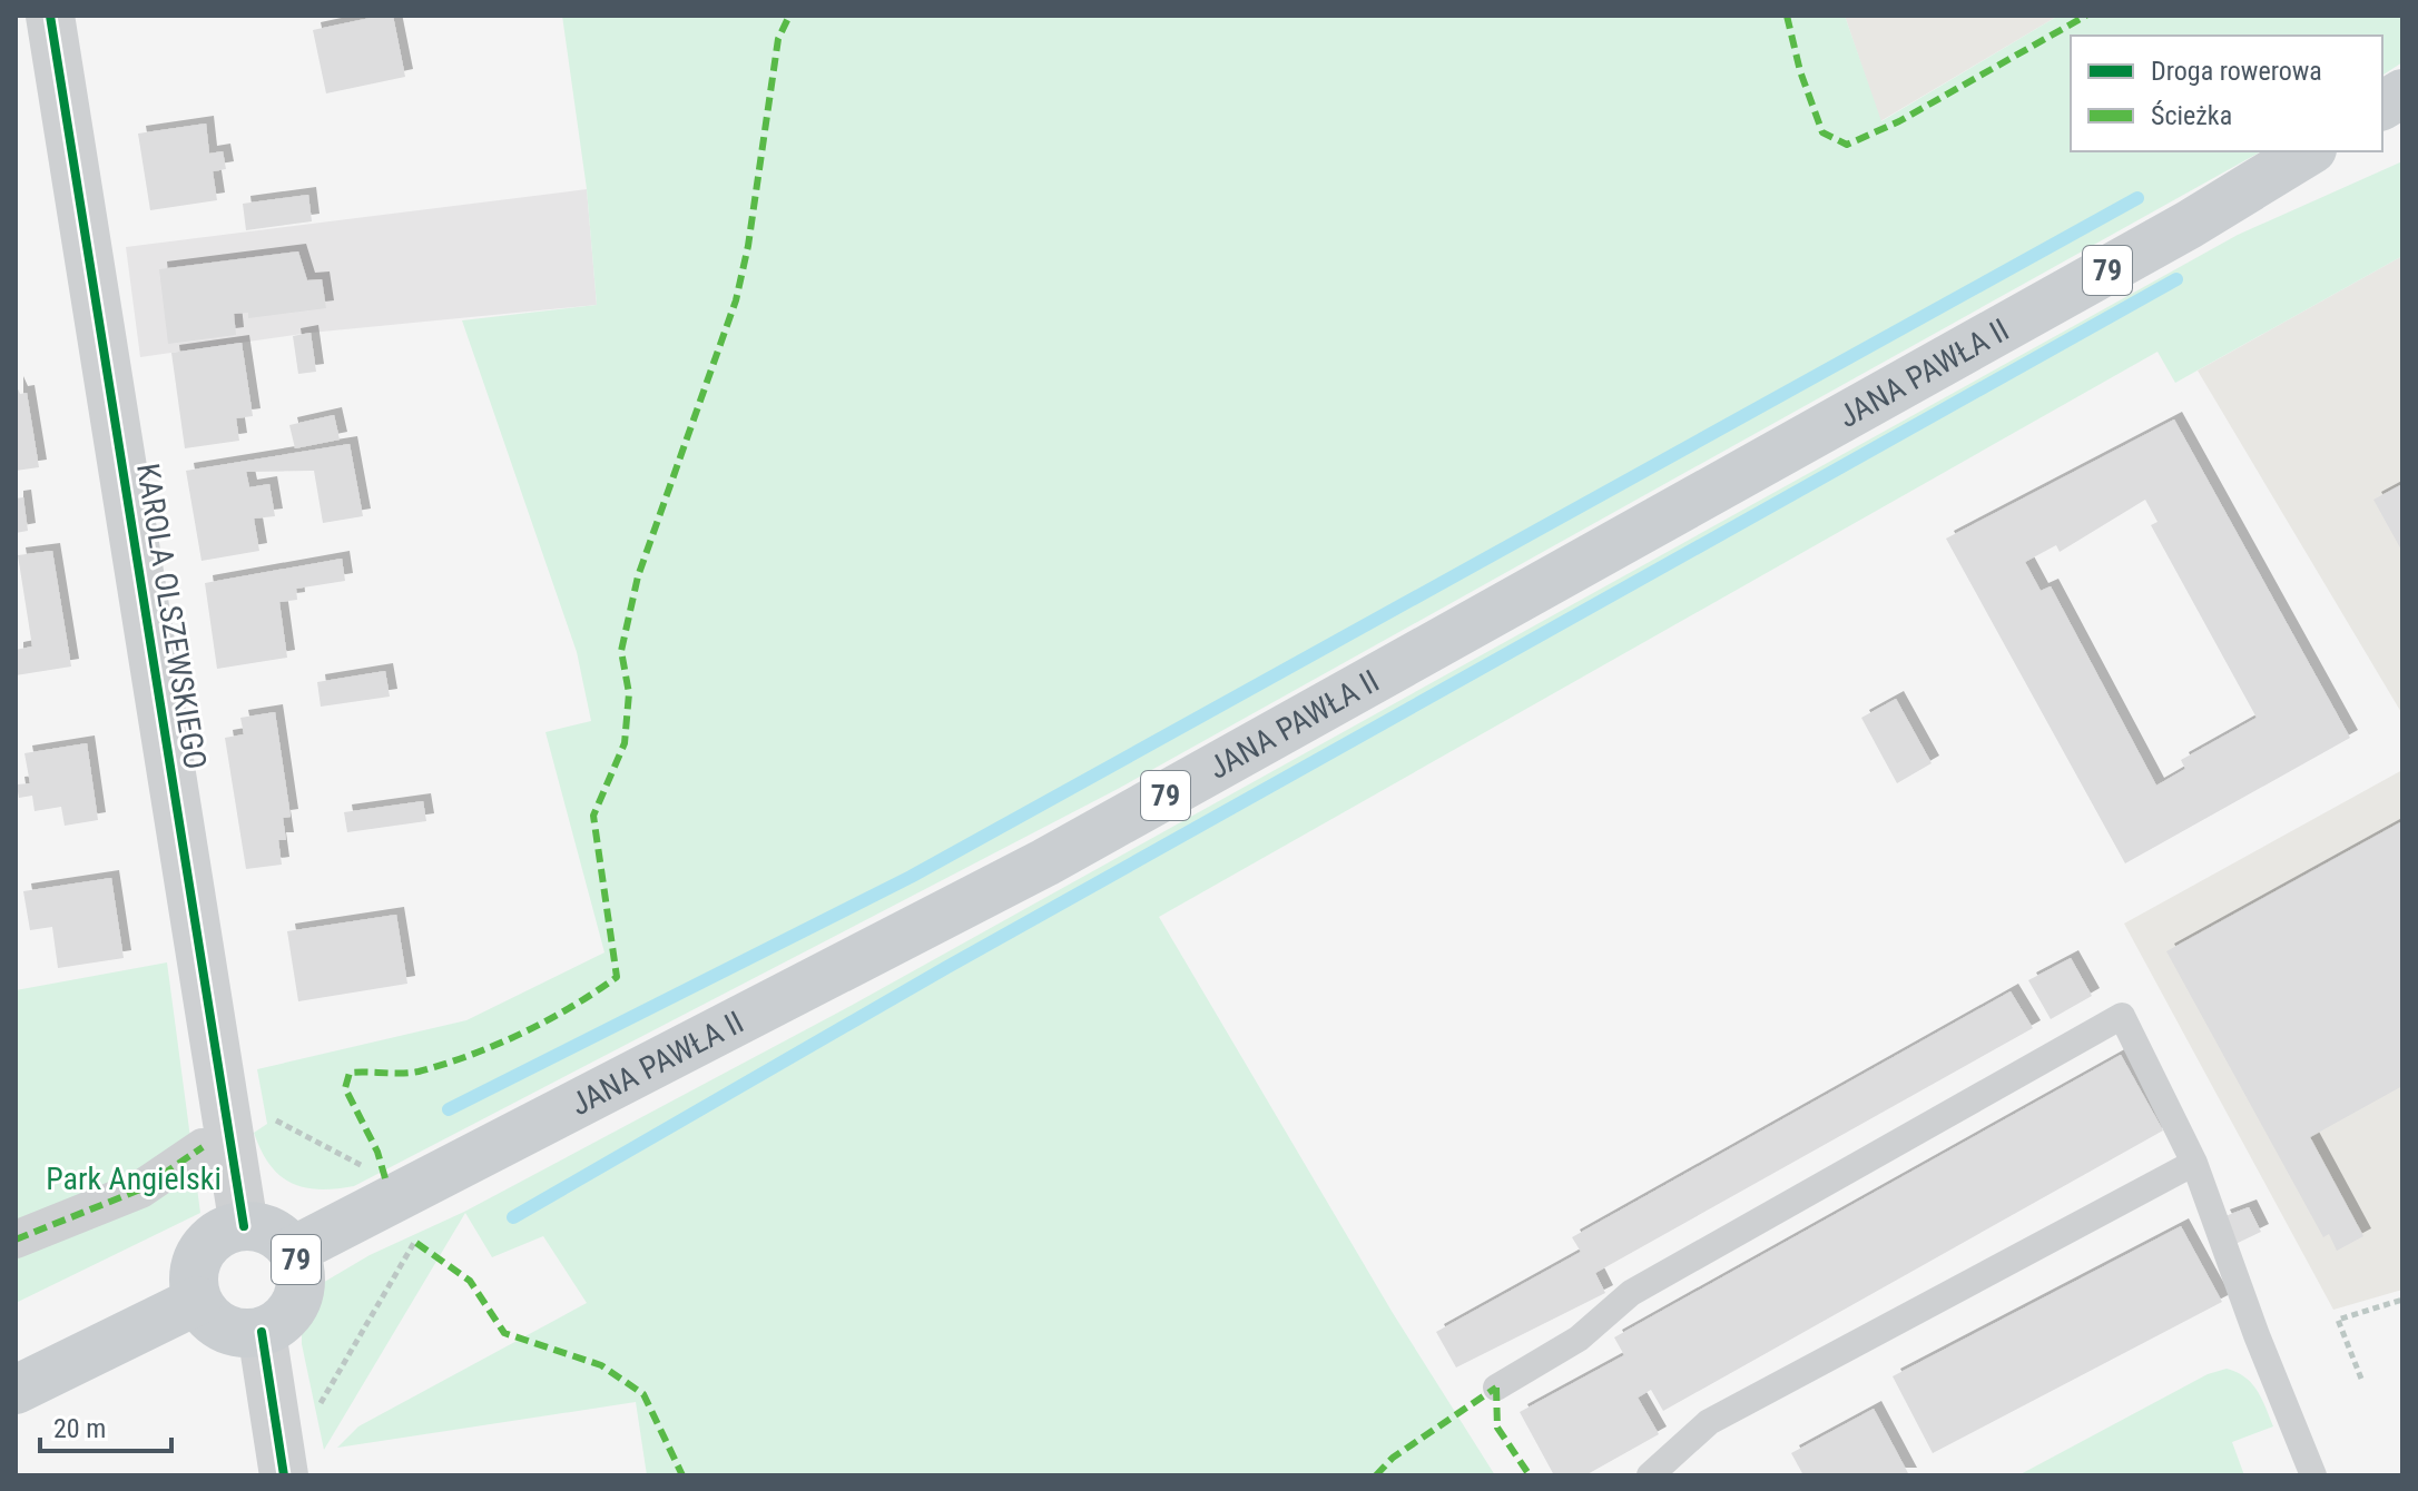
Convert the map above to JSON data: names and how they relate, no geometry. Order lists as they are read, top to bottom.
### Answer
{
  "streets": {
    "main road": ["79", "JANA PAWŁA II"],
    "street": ["KAROLA OLSZEWSKIEGO"]
  },
  "crossings": [
    ["79", "JANA PAWŁA II"],
    ["79", "KAROLA OLSZEWSKIEGO"],
    ["JANA PAWŁA II", "KAROLA OLSZEWSKIEGO"]
  ],
  "parks": ["Park Angielski"],
  "legend": ["Droga rowerowa", "Ścieżka"],
  "scale_bar": "20 m"
}
